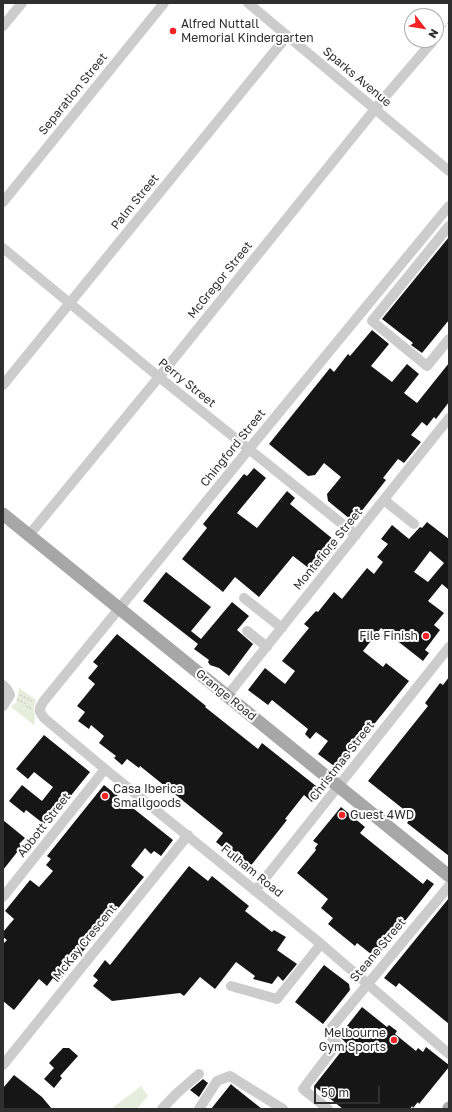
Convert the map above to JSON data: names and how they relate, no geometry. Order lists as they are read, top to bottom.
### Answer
{
  "streets": {
    "main road": ["Grange Road"],
    "street": [
      "Sparks Avenue",
      "Separation Street",
      "Palm Street",
      "McGregor Street",
      "Perry Street",
      "Chingford Street",
      "Montefiore Street",
      "Christmas Street",
      "Abbott Street",
      "Fulham Road",
      "McKay Crescent",
      "Steane Street"
    ]
  },
  "crossings": [
    ["Sparks Avenue", "Palm Street"],
    ["Sparks Avenue", "McGregor Street"],
    ["Palm Street", "Perry Street"],
    ["McGregor Street", "Perry Street"],
    ["McGregor Street", "Grange Road"],
    ["Perry Street", "Chingford Street"],
    ["Perry Street", "Montefiore Street"],
    ["Chingford Street", "Grange Road"],
    ["Chingford Street", "Fulham Road"],
    ["Montefiore Street", "Grange Road"],
    ["Grange Road", "Christmas Street"],
    ["Christmas Street", "Fulham Road"],
    ["Abbott Street", "Fulham Road"],
    ["Fulham Road", "McKay Crescent"],
    ["Fulham Road", "Steane Street"]
  ],
  "places": [
    "Alfred Nuttall Memorial Kindergarten",
    "File Finish",
    "Casa Iberica Smallgoods",
    "Guest 4WD",
    "Melbourne Gym Sports"
  ],
  "scale_bar": "50 m",
  "north": "bottom right"
}
